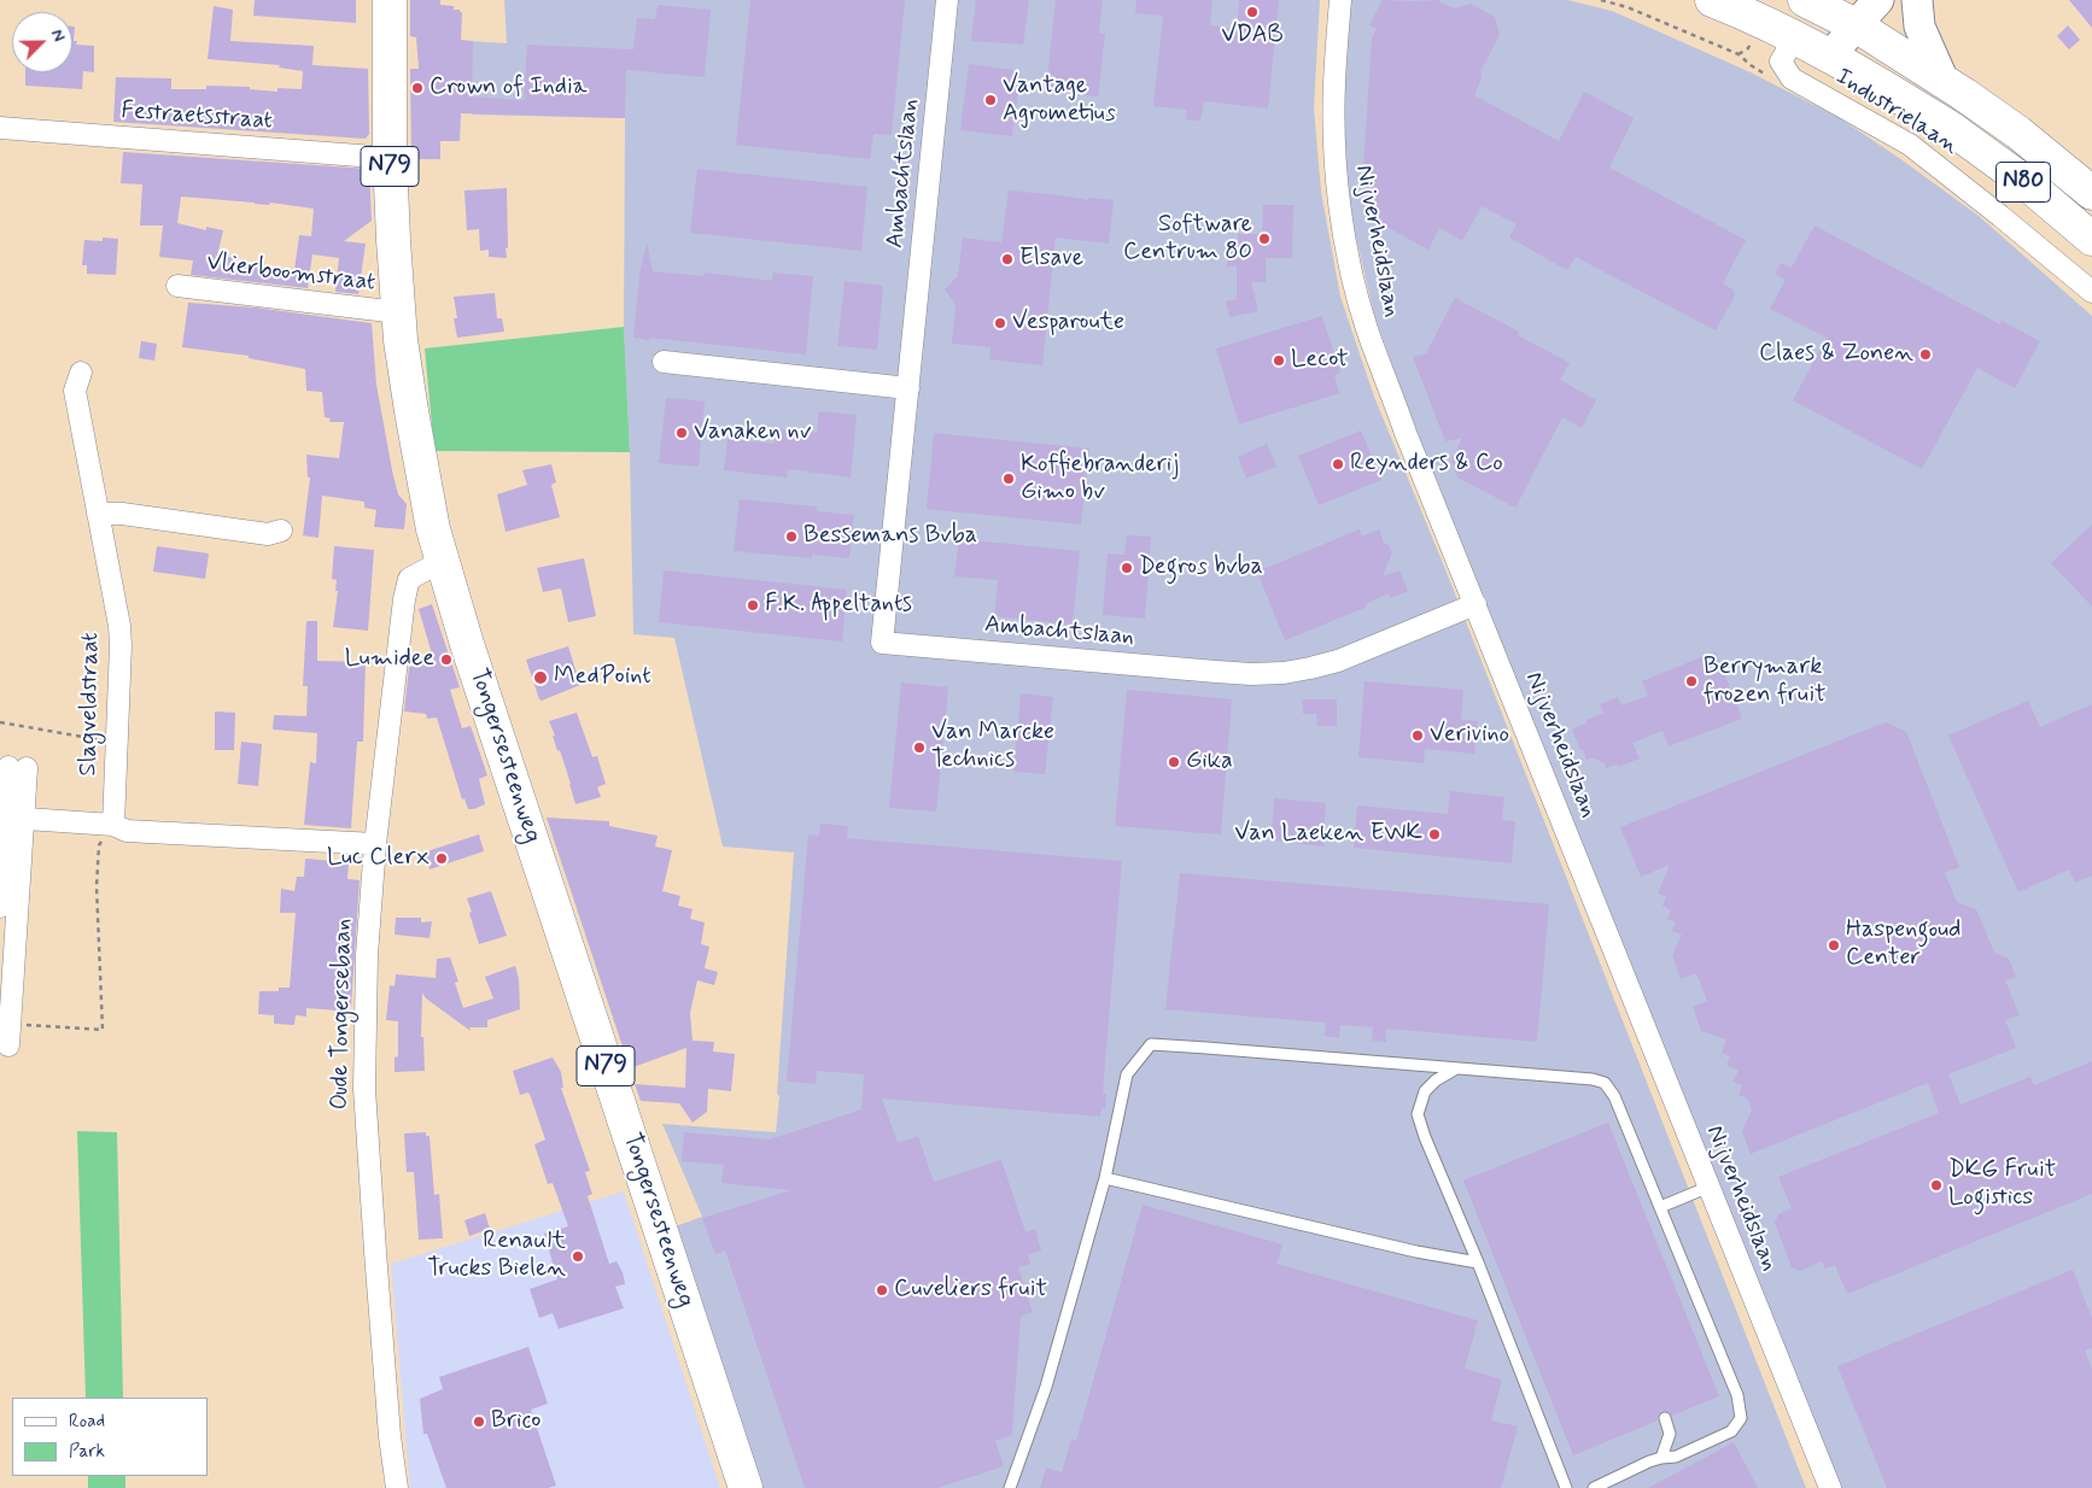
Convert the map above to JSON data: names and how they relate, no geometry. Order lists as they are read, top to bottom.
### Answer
{
  "streets": {
    "main road": ["N79", "N80", "Tongersesteenweg"],
    "street": [
      "Industrielaan",
      "Festraetsstraat",
      "Ambachtslaan",
      "Nijverheidslaan",
      "Vlierboomstraat",
      "Slagveldstraat",
      "Oude Tongersebaan"
    ]
  },
  "crossings": [
    ["Industrielaan", "N80"],
    ["Festraetsstraat", "Tongersesteenweg"],
    ["Ambachtslaan", "Nijverheidslaan"],
    ["Vlierboomstraat", "Tongersesteenweg"],
    ["Tongersesteenweg", "Oude Tongersebaan"]
  ],
  "places": [
    "VDAB",
    "Crown of India",
    "Vantage Agrometius",
    "Software Centrum 80",
    "Elsave",
    "Vesparoute",
    "Claes & Zonen",
    "Lecot",
    "Vanaken nv",
    "Reynders & Co",
    "Koffiebranderij Gimo bv",
    "Bessemans Bvba",
    "Degros bvba",
    "F.K. Appeltants",
    "Lumidee",
    "MedPoint",
    "Berrymark frozen fruit",
    "Verivino",
    "Van Marcke Technics",
    "Gika",
    "Van Laeken EWK",
    "Luc Clerx",
    "Haspengoud Center",
    "DKG Fruit Logistics",
    "Renault Trucks Bielen",
    "Cuveliers fruit",
    "Brico"
  ],
  "legend": ["Road", "Park"],
  "north": "top right"
}
